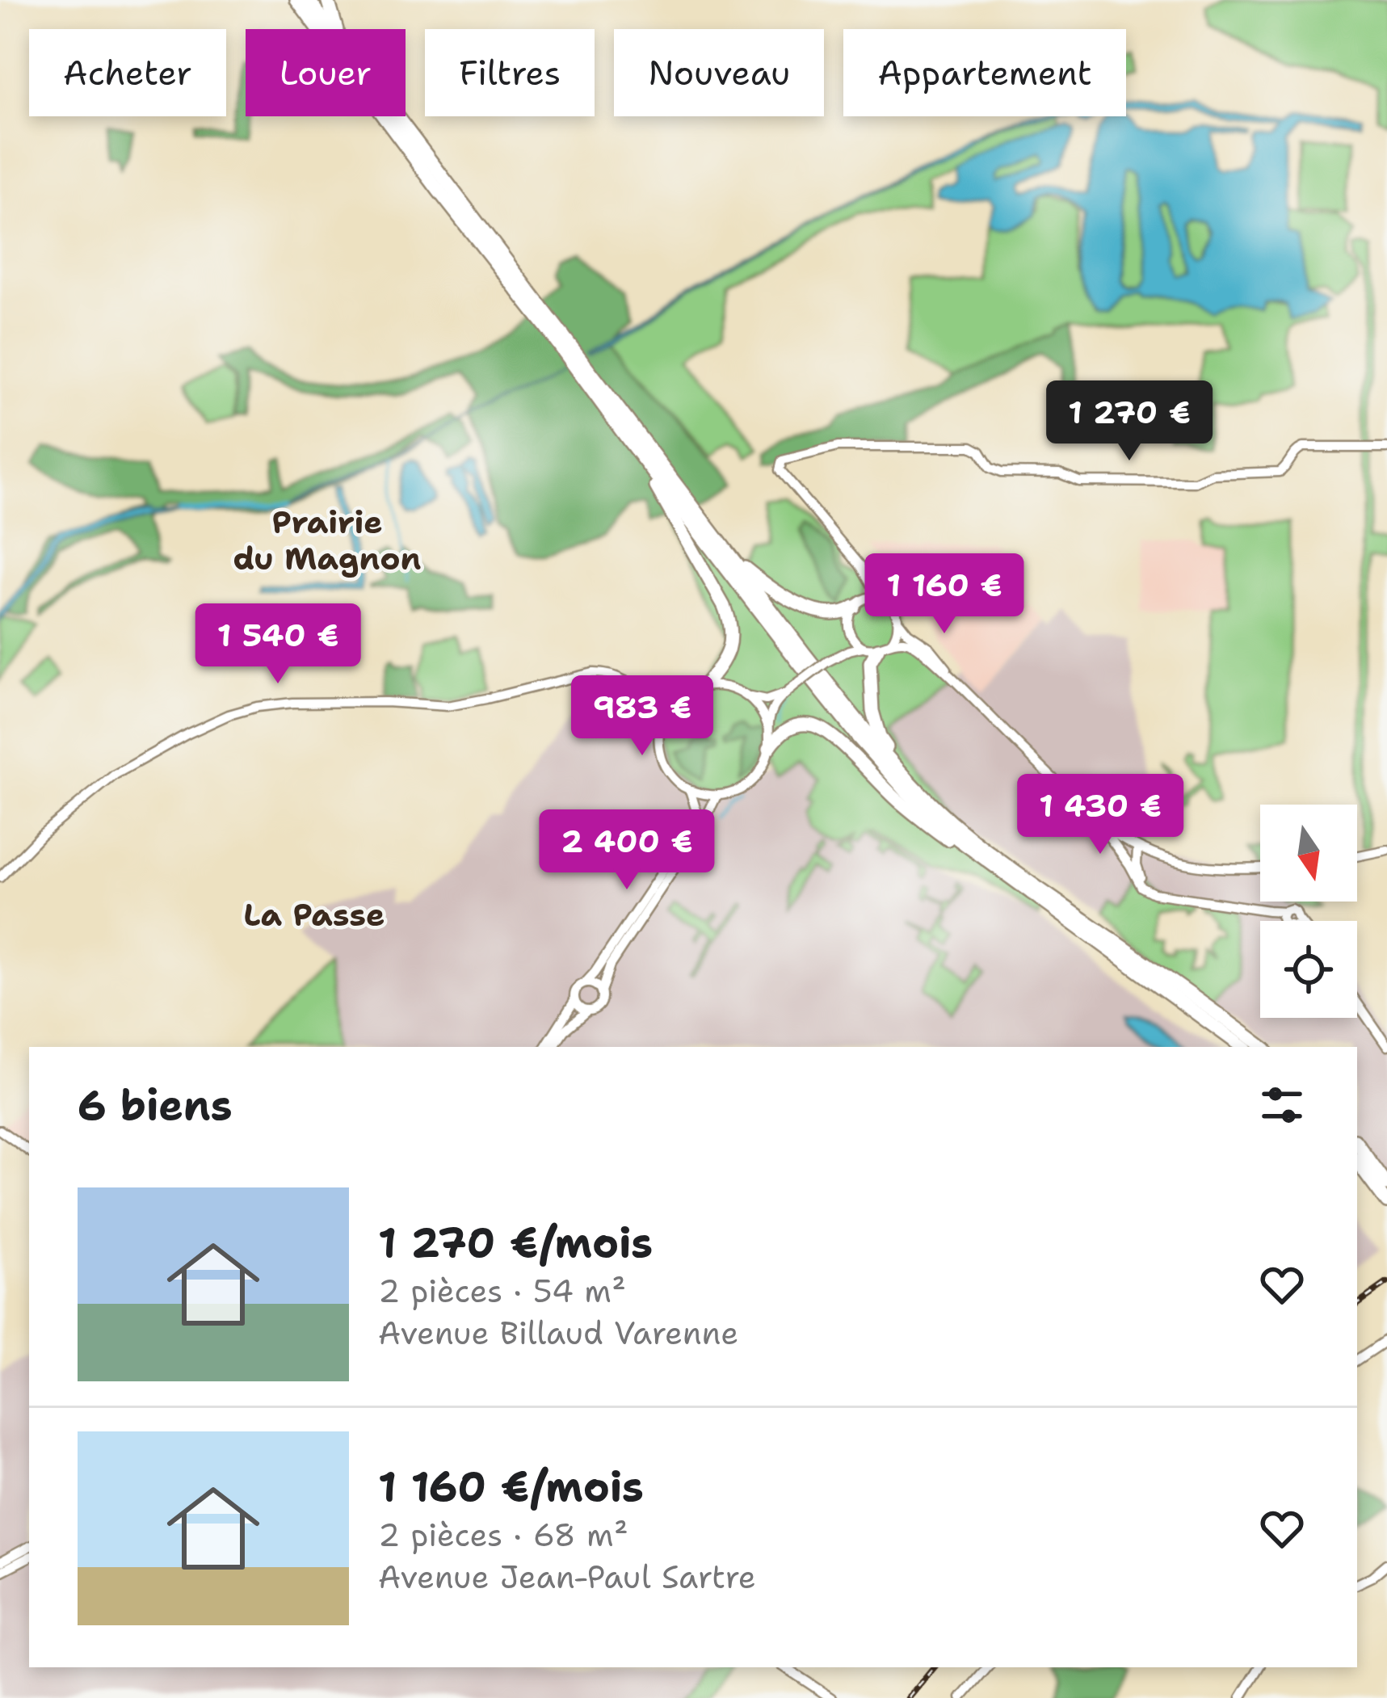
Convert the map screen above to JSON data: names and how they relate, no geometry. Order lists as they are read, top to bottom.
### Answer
{
  "districts": ["Prairie du Magnon", "La Passe"],
  "north": "bottom",
  "page": {
    "chip": [
      "Acheter",
      "Louer",
      "Filtres",
      "Nouveau",
      "Appartement"
    ],
    "price": [
      "1 270 €",
      "1 160 €",
      "1 540 €",
      "983 €",
      "1 430 €",
      "2 400 €"
    ],
    "heading": "6 biens",
    "list": [
      {
        "name": "1 270 €/mois",
        "note": "2 pièces · 54 m² · Avenue Billaud Varenne"
      },
      {
        "name": "1 160 €/mois",
        "note": "2 pièces · 68 m² · Avenue Jean-Paul Sartre"
      }
    ]
  }
}
